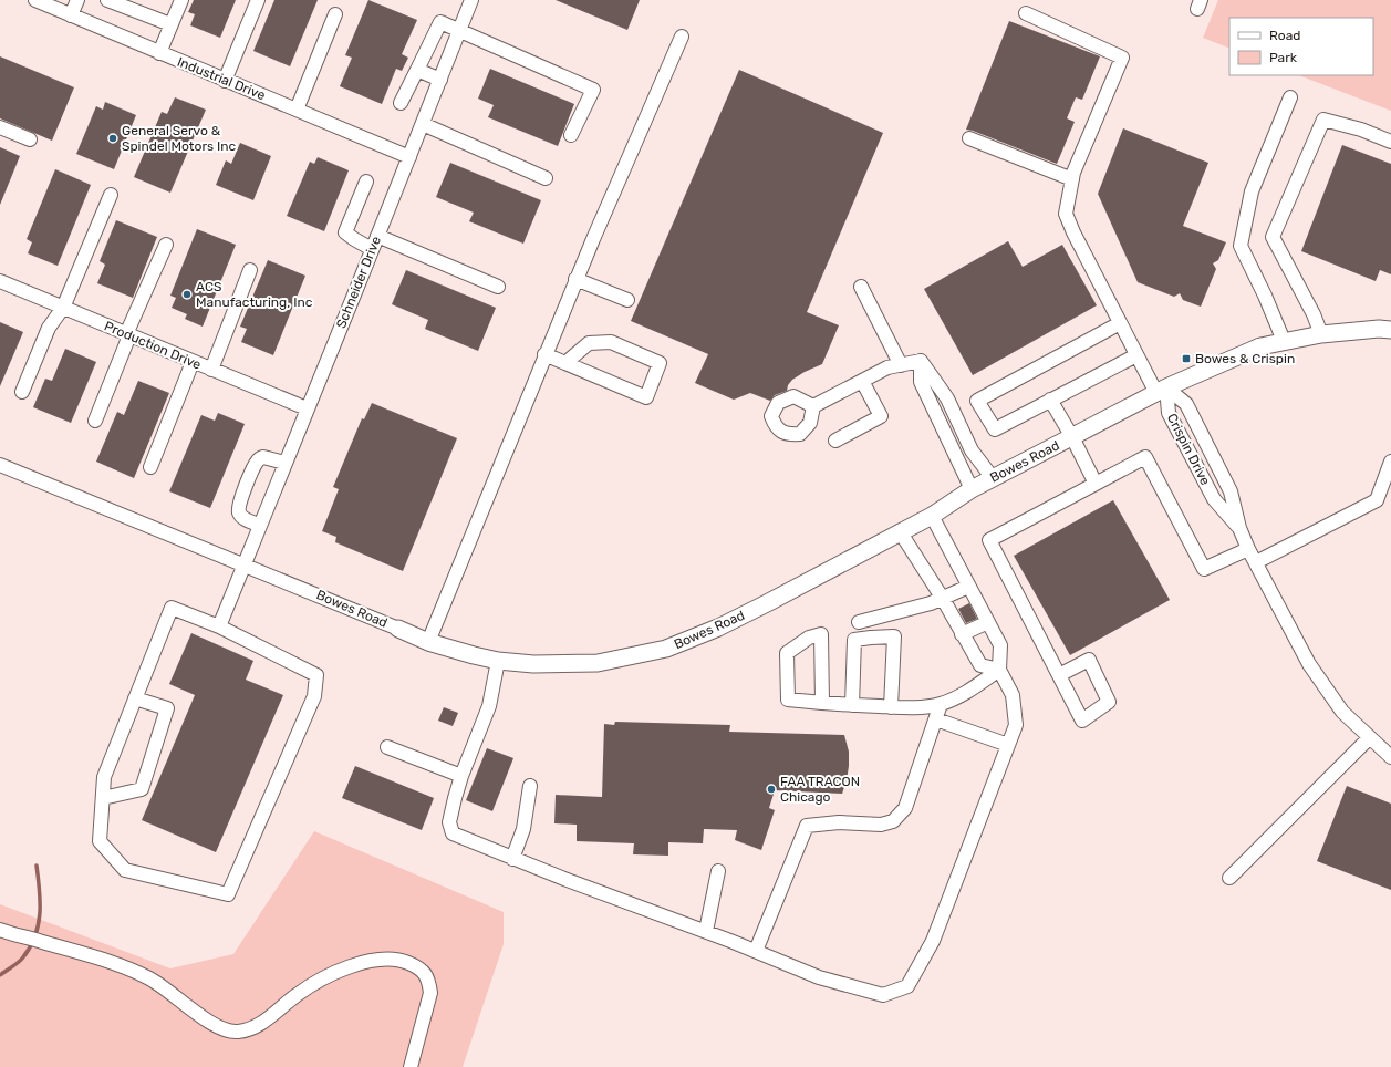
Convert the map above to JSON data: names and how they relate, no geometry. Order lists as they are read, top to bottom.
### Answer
{
  "streets": {
    "main road": ["Bowes Road"],
    "street": [
      "Industrial Drive",
      "Schneider Drive",
      "Production Drive",
      "Crispin Drive"
    ]
  },
  "crossings": [
    ["Industrial Drive", "Schneider Drive"],
    ["Schneider Drive", "Production Drive"],
    ["Schneider Drive", "Bowes Road"],
    ["Crispin Drive", "Bowes Road"]
  ],
  "places": {
    "other": ["General Servo & Spindel Motors Inc", "ACS Manufacturing, Inc", "FAA TRACON Chicago"],
    "transit": ["Bowes & Crispin"]
  },
  "legend": ["Road", "Park"]
}
